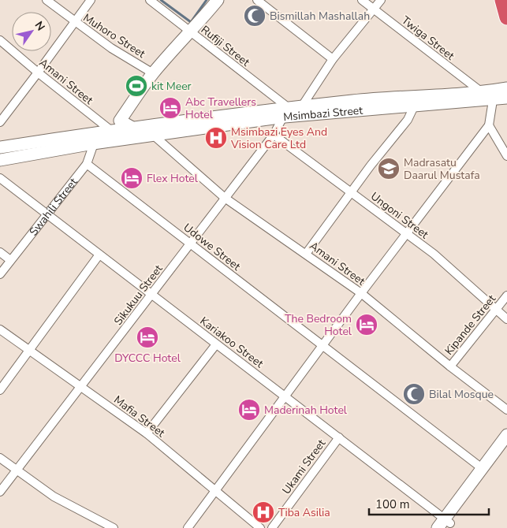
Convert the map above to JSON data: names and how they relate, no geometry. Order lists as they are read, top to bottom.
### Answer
{
  "streets": {
    "street": [
      "Muhoro Street",
      "Twiga Street",
      "Rufiji Street",
      "Amani Street",
      "Msimbazi Street",
      "Swahili Street",
      "Ungoni Street",
      "Udowe Street",
      "Sikukuu Street",
      "Kipande Street",
      "Kariakoo Street",
      "Mafia Street",
      "Ukami Street"
    ]
  },
  "crossings": [
    ["Twiga Street", "Msimbazi Street"],
    ["Rufiji Street", "Msimbazi Street"],
    ["Rufiji Street", "Sikukuu Street"],
    ["Amani Street", "Msimbazi Street"],
    ["Amani Street", "Sikukuu Street"],
    ["Amani Street", "Kipande Street"],
    ["Msimbazi Street", "Swahili Street"],
    ["Msimbazi Street", "Sikukuu Street"],
    ["Swahili Street", "Udowe Street"],
    ["Swahili Street", "Kariakoo Street"],
    ["Ungoni Street", "Sikukuu Street"],
    ["Ungoni Street", "Kipande Street"],
    ["Udowe Street", "Sikukuu Street"],
    ["Sikukuu Street", "Kariakoo Street"],
    ["Sikukuu Street", "Mafia Street"],
    ["Kariakoo Street", "Ukami Street"]
  ],
  "places": {
    "mosque": ["Bismillah Mashallah", "Bilal Mosque"],
    "sports": ["kit Meer"],
    "hotel": [
      "Abc Travellers Hotel",
      "Flex Hotel",
      "The Bedroom Hotel",
      "DYCCC Hotel",
      "Maderinah Hotel"
    ],
    "hospital": ["Msimbazi Eyes And Vision Care Ltd", "Tiba Asilia"],
    "school or university": ["Madrasatu Daarul Mustafa"]
  },
  "scale_bar": "100 m",
  "north": "top right"
}
